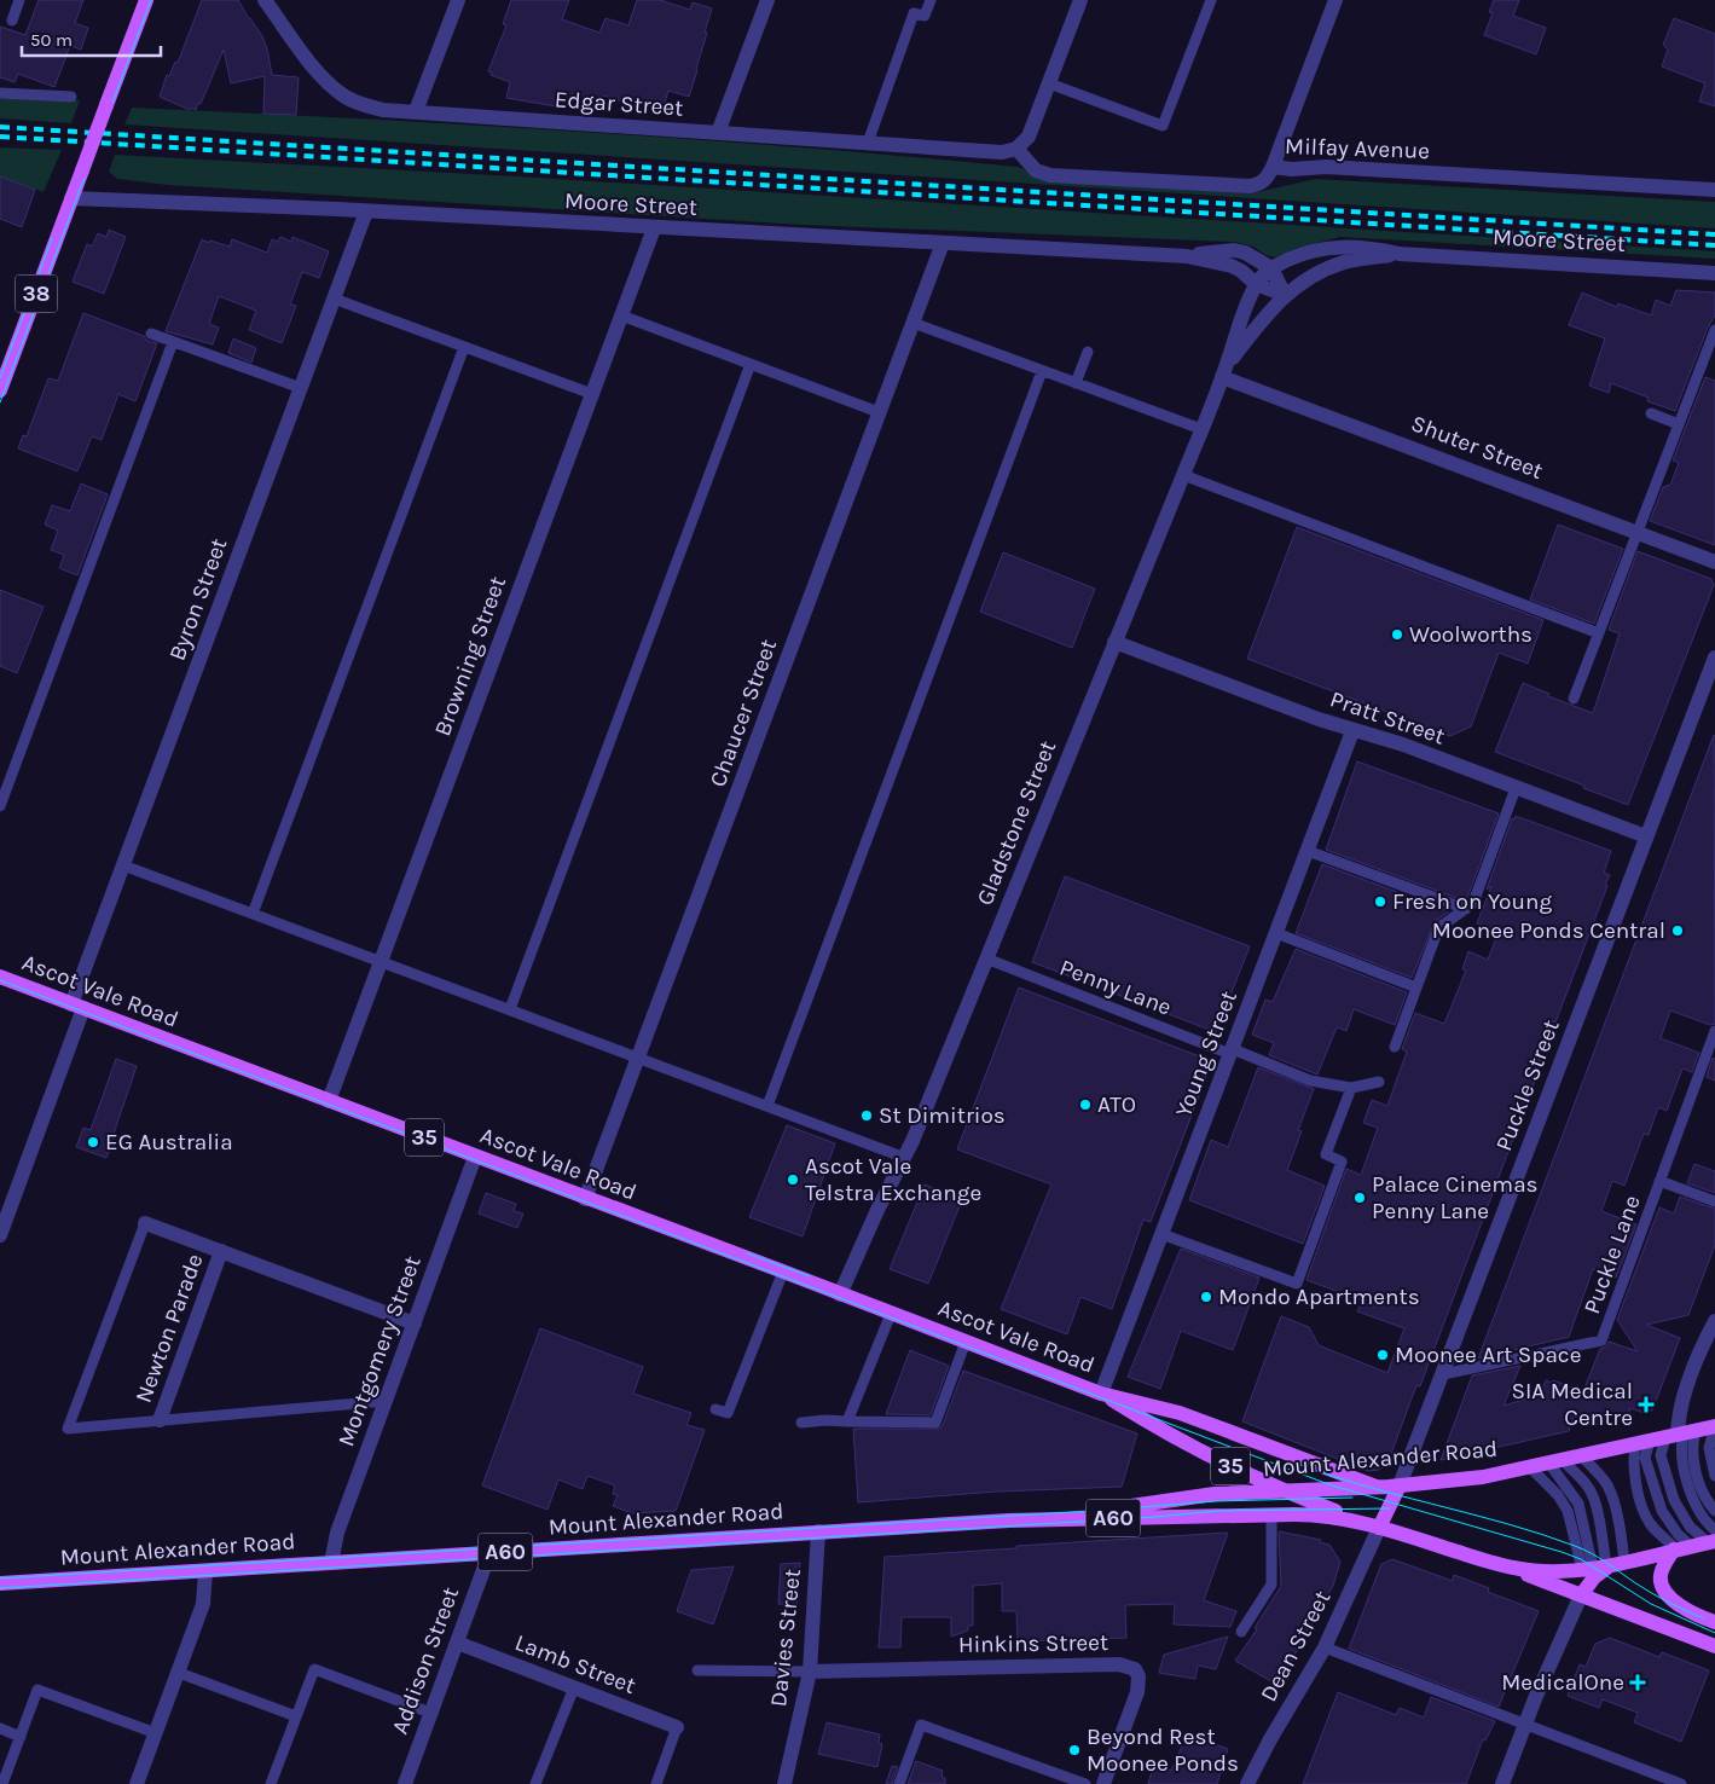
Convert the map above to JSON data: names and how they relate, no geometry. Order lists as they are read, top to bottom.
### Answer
{
  "streets": {
    "main road": [
      "38",
      "Ascot Vale Road",
      "Puckle Street",
      "35",
      "Mount Alexander Road",
      "A60"
    ],
    "street": [
      "Edgar Street",
      "Milfay Avenue",
      "Moore Street",
      "Shuter Street",
      "Byron Street",
      "Browning Street",
      "Chaucer Street",
      "Pratt Street",
      "Gladstone Street",
      "Young Street",
      "Newton Parade",
      "Montgomery Street",
      "Davies Street",
      "Hinkins Street",
      "Dean Street",
      "Addison Street",
      "Lamb Street"
    ],
    "lane": ["Penny Lane", "Puckle Lane"]
  },
  "crossings": [
    ["Edgar Street", "Milfay Avenue"],
    ["Moore Street", "38"],
    ["Moore Street", "Byron Street"],
    ["Moore Street", "Browning Street"],
    ["Moore Street", "Chaucer Street"],
    ["Moore Street", "Gladstone Street"],
    ["Shuter Street", "Gladstone Street"],
    ["Byron Street", "Ascot Vale Road"],
    ["Browning Street", "Ascot Vale Road"],
    ["Chaucer Street", "Ascot Vale Road"],
    ["Pratt Street", "Gladstone Street"],
    ["Pratt Street", "Young Street"],
    ["Pratt Street", "Puckle Street"],
    ["Gladstone Street", "Penny Lane"],
    ["Gladstone Street", "Ascot Vale Road"],
    ["Penny Lane", "Young Street"],
    ["Ascot Vale Road", "Young Street"],
    ["Ascot Vale Road", "Puckle Street"],
    ["Ascot Vale Road", "Montgomery Street"],
    ["Ascot Vale Road", "Mount Alexander Road"],
    ["Ascot Vale Road", "Dean Street"],
    ["Puckle Street", "Puckle Lane"],
    ["Puckle Street", "Mount Alexander Road"],
    ["Puckle Street", "Dean Street"],
    ["Newton Parade", "Montgomery Street"],
    ["Montgomery Street", "Mount Alexander Road"],
    ["Mount Alexander Road", "Davies Street"],
    ["Mount Alexander Road", "Dean Street"],
    ["Mount Alexander Road", "Addison Street"],
    ["Davies Street", "Hinkins Street"],
    ["Addison Street", "Lamb Street"]
  ],
  "places": {
    "other": [
      "Woolworths",
      "Fresh on Young",
      "Moonee Ponds Central",
      "ATO",
      "St Dimitrios",
      "EG Australia",
      "Ascot Vale Telstra Exchange",
      "Palace Cinemas Penny Lane",
      "Mondo Apartments",
      "Moonee Art Space",
      "Beyond Rest Moonee Ponds"
    ],
    "health": ["SIA Medical Centre", "MedicalOne"]
  },
  "scale_bar": "50 m"
}
